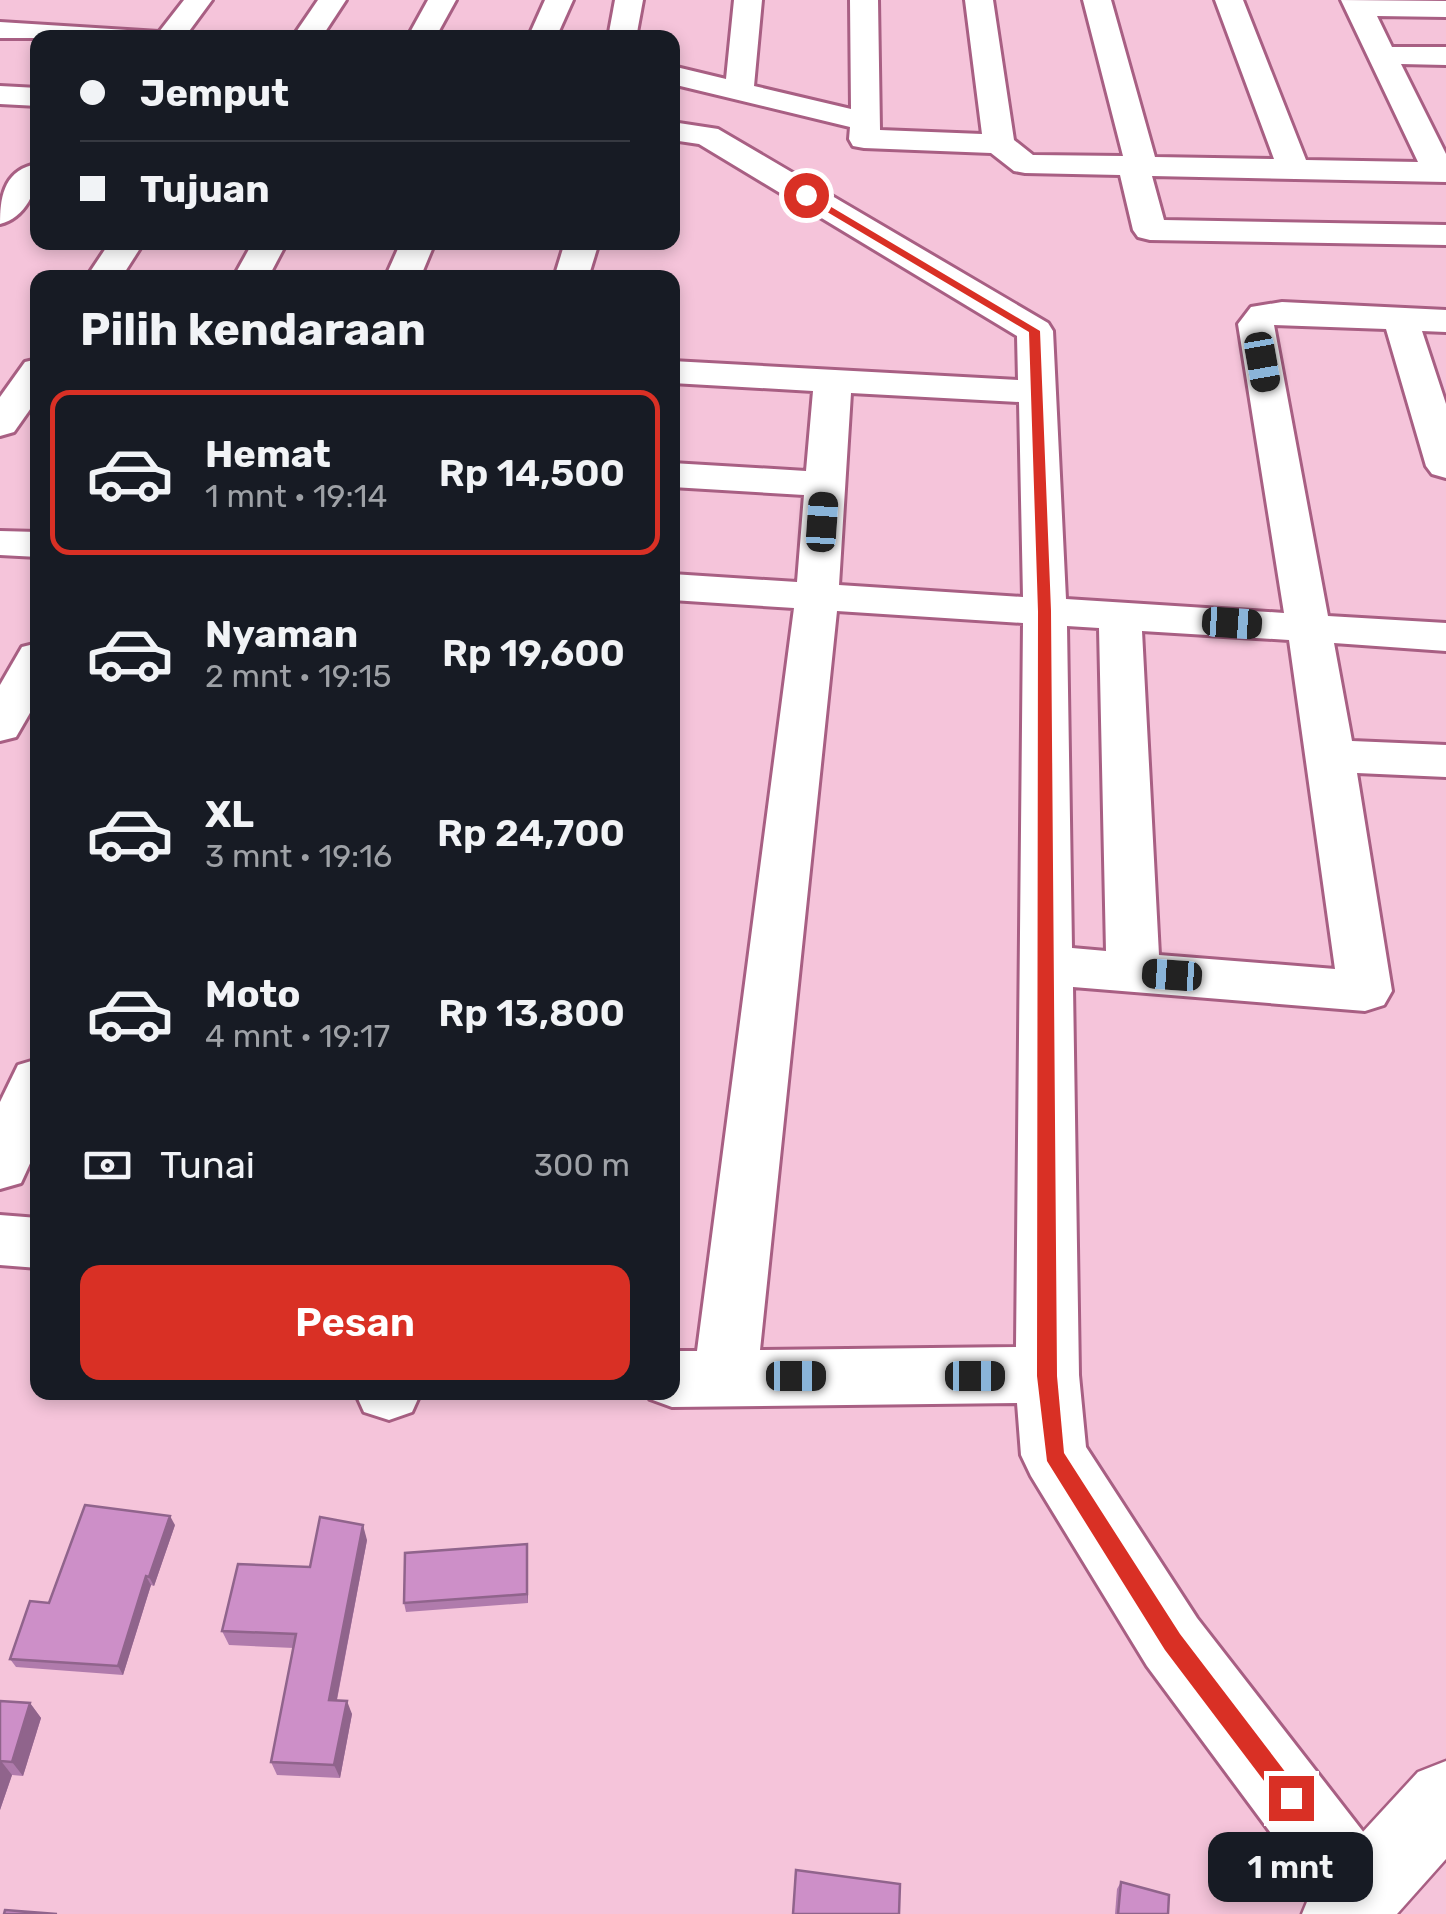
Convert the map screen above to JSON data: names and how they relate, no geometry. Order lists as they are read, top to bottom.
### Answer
{
  "page": {
    "banner": ["Jemput", "Tujuan"],
    "heading": "Pilih kendaraan",
    "list": [
      {
        "name": "Hemat",
        "note": "1 mnt · 19:14",
        "value": "Rp 14,500"
      },
      {
        "name": "Nyaman",
        "note": "2 mnt · 19:15",
        "value": "Rp 19,600"
      },
      {
        "name": "XL",
        "note": "3 mnt · 19:16",
        "value": "Rp 24,700"
      },
      {
        "name": "Moto",
        "note": "4 mnt · 19:17",
        "value": "Rp 13,800"
      }
    ],
    "pay": ["Tunai", "300 m"],
    "buttons": "Pesan",
    "bubble": "1 mnt"
  }
}
